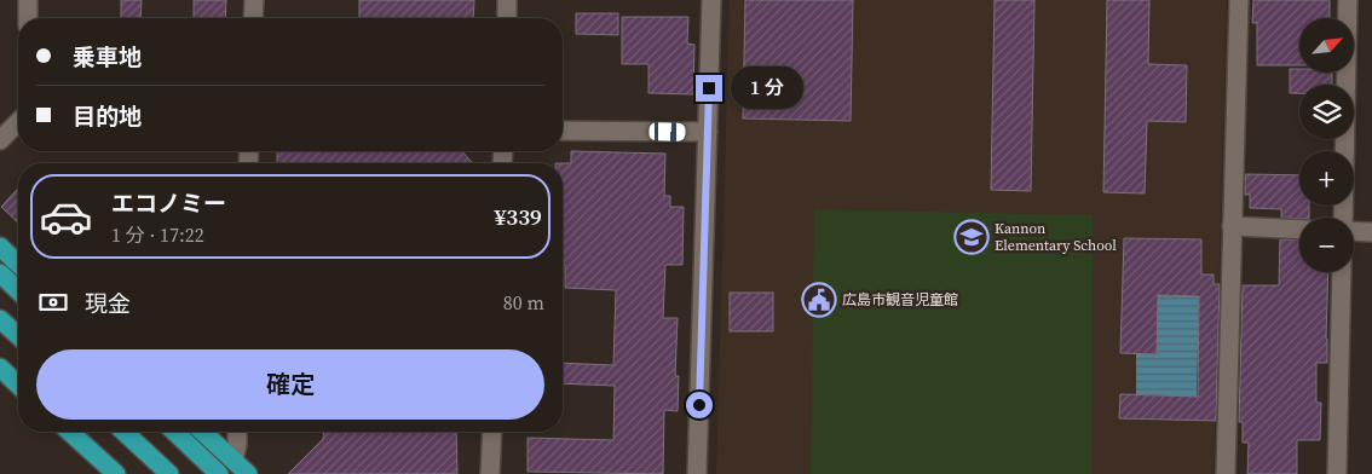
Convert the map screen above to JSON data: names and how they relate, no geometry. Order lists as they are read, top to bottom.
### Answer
{
  "places": {
    "school or university": ["Kannon Elementary School"],
    "public building": ["広島市観音児童館"]
  },
  "north": "top right",
  "page": {
    "map_buttons": ["+", "−"],
    "banner": ["乗車地", "目的地"],
    "bubble": "1 分",
    "list": [
      {
        "name": "エコノミー",
        "note": "1 分 · 17:22",
        "value": "¥339"
      }
    ],
    "pay": ["現金", "80 m"],
    "buttons": "確定"
  }
}
